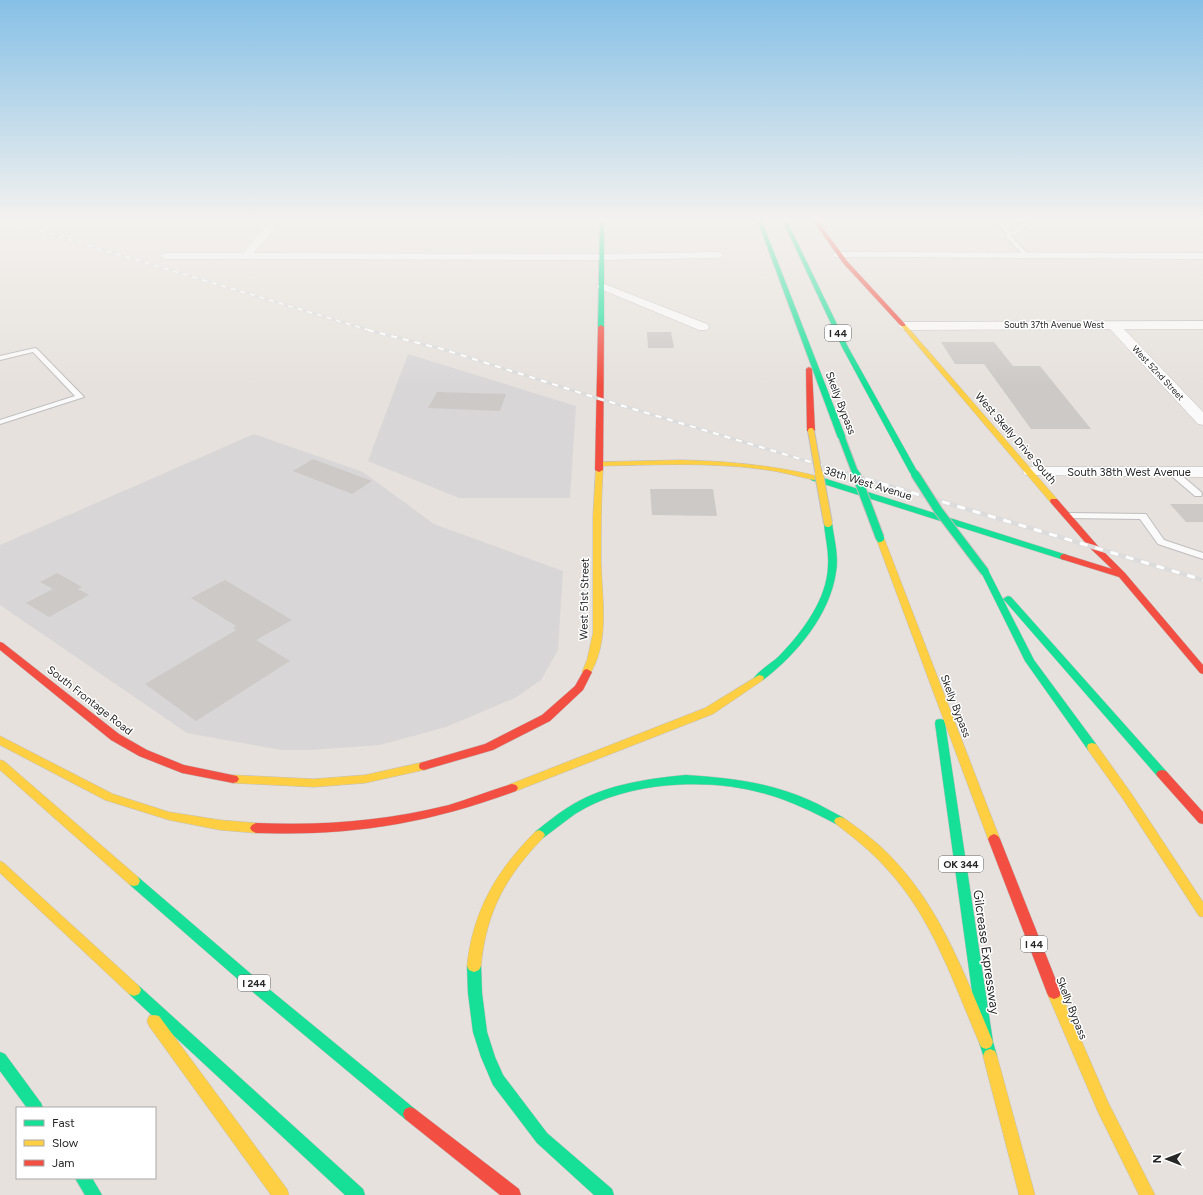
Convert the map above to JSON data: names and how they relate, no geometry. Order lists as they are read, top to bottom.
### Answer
{
  "streets": {
    "main road": [
      "I 44",
      "Skelly Bypass",
      "West Skelly Drive South",
      "38th West Avenue",
      "West 51st Street",
      "South Frontage Road",
      "OK 344",
      "Gilcrease Expressway",
      "I 244"
    ],
    "street": ["South 37th Avenue West", "West 52nd Street", "South 38th West Avenue"]
  },
  "crossings": [
    ["South 37th Avenue West", "West 52nd Street"],
    ["South 37th Avenue West", "West Skelly Drive South"],
    ["Skelly Bypass", "Gilcrease Expressway"],
    ["West Skelly Drive South", "South 38th West Avenue"],
    ["West Skelly Drive South", "38th West Avenue"],
    ["38th West Avenue", "West 51st Street"],
    ["West 51st Street", "South Frontage Road"]
  ],
  "legend": ["Fast", "Slow", "Jam"],
  "north": "left"
}
